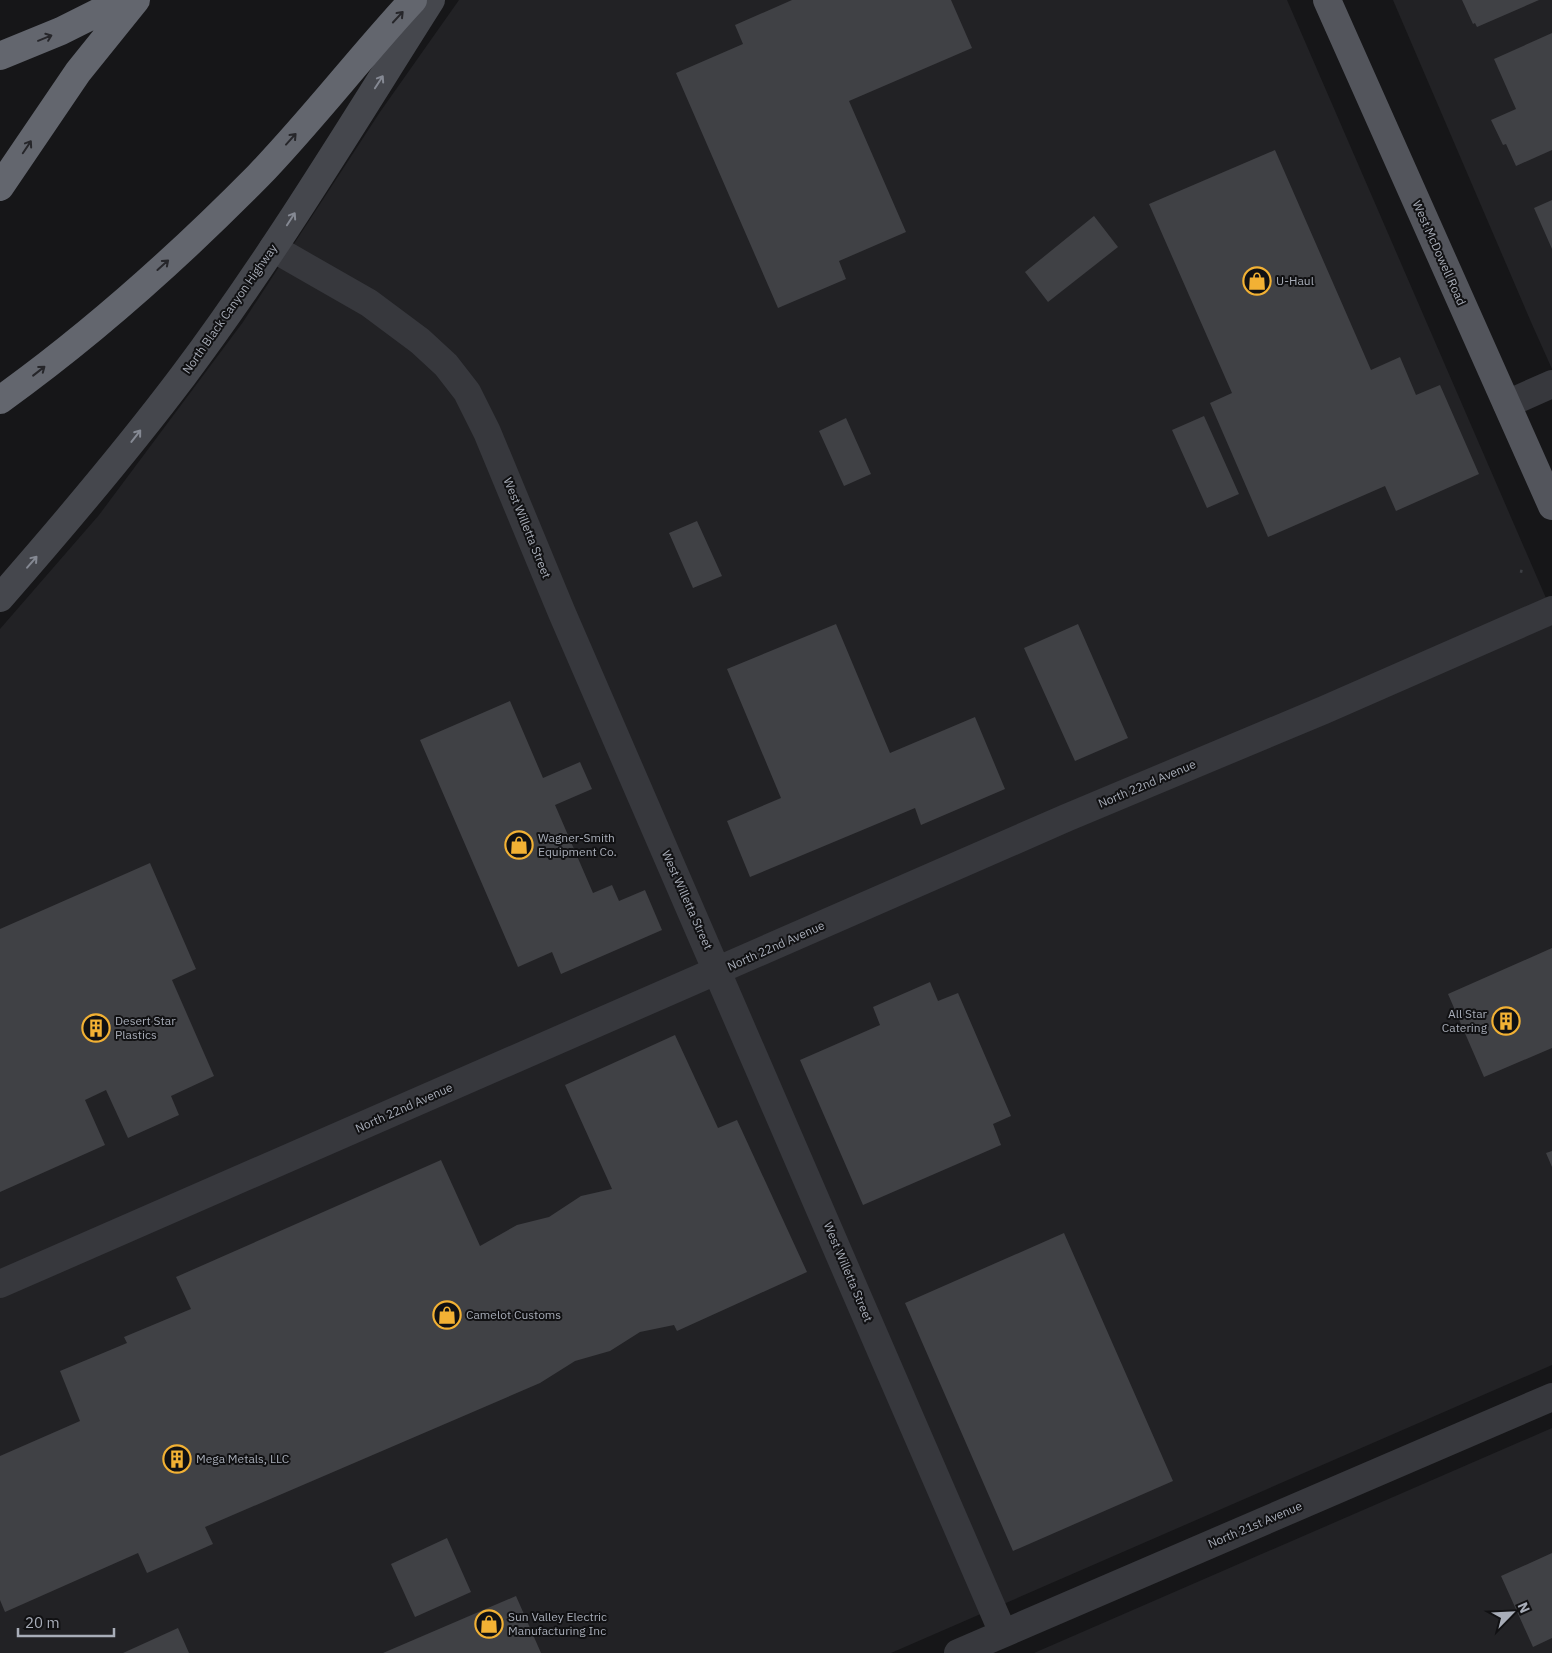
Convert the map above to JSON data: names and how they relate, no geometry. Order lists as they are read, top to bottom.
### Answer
{
  "streets": {
    "main road": ["West McDowell Road", "North Black Canyon Highway"],
    "street": ["West Willetta Street", "North 22nd Avenue", "North 21st Avenue"]
  },
  "crossings": [
    ["North Black Canyon Highway", "West Willetta Street"],
    ["West Willetta Street", "North 22nd Avenue"],
    ["West Willetta Street", "North 21st Avenue"]
  ],
  "one_way": ["North Black Canyon Highway"],
  "places": {
    "shop": [
      "U-Haul",
      "Wagner-Smith Equipment Co.",
      "Camelot Customs",
      "Sun Valley Electric Manufacturing Inc"
    ],
    "building": ["All Star Catering", "Desert Star Plastics", "Mega Metals, LLC"]
  },
  "scale_bar": "20 m",
  "north": "top right"
}
